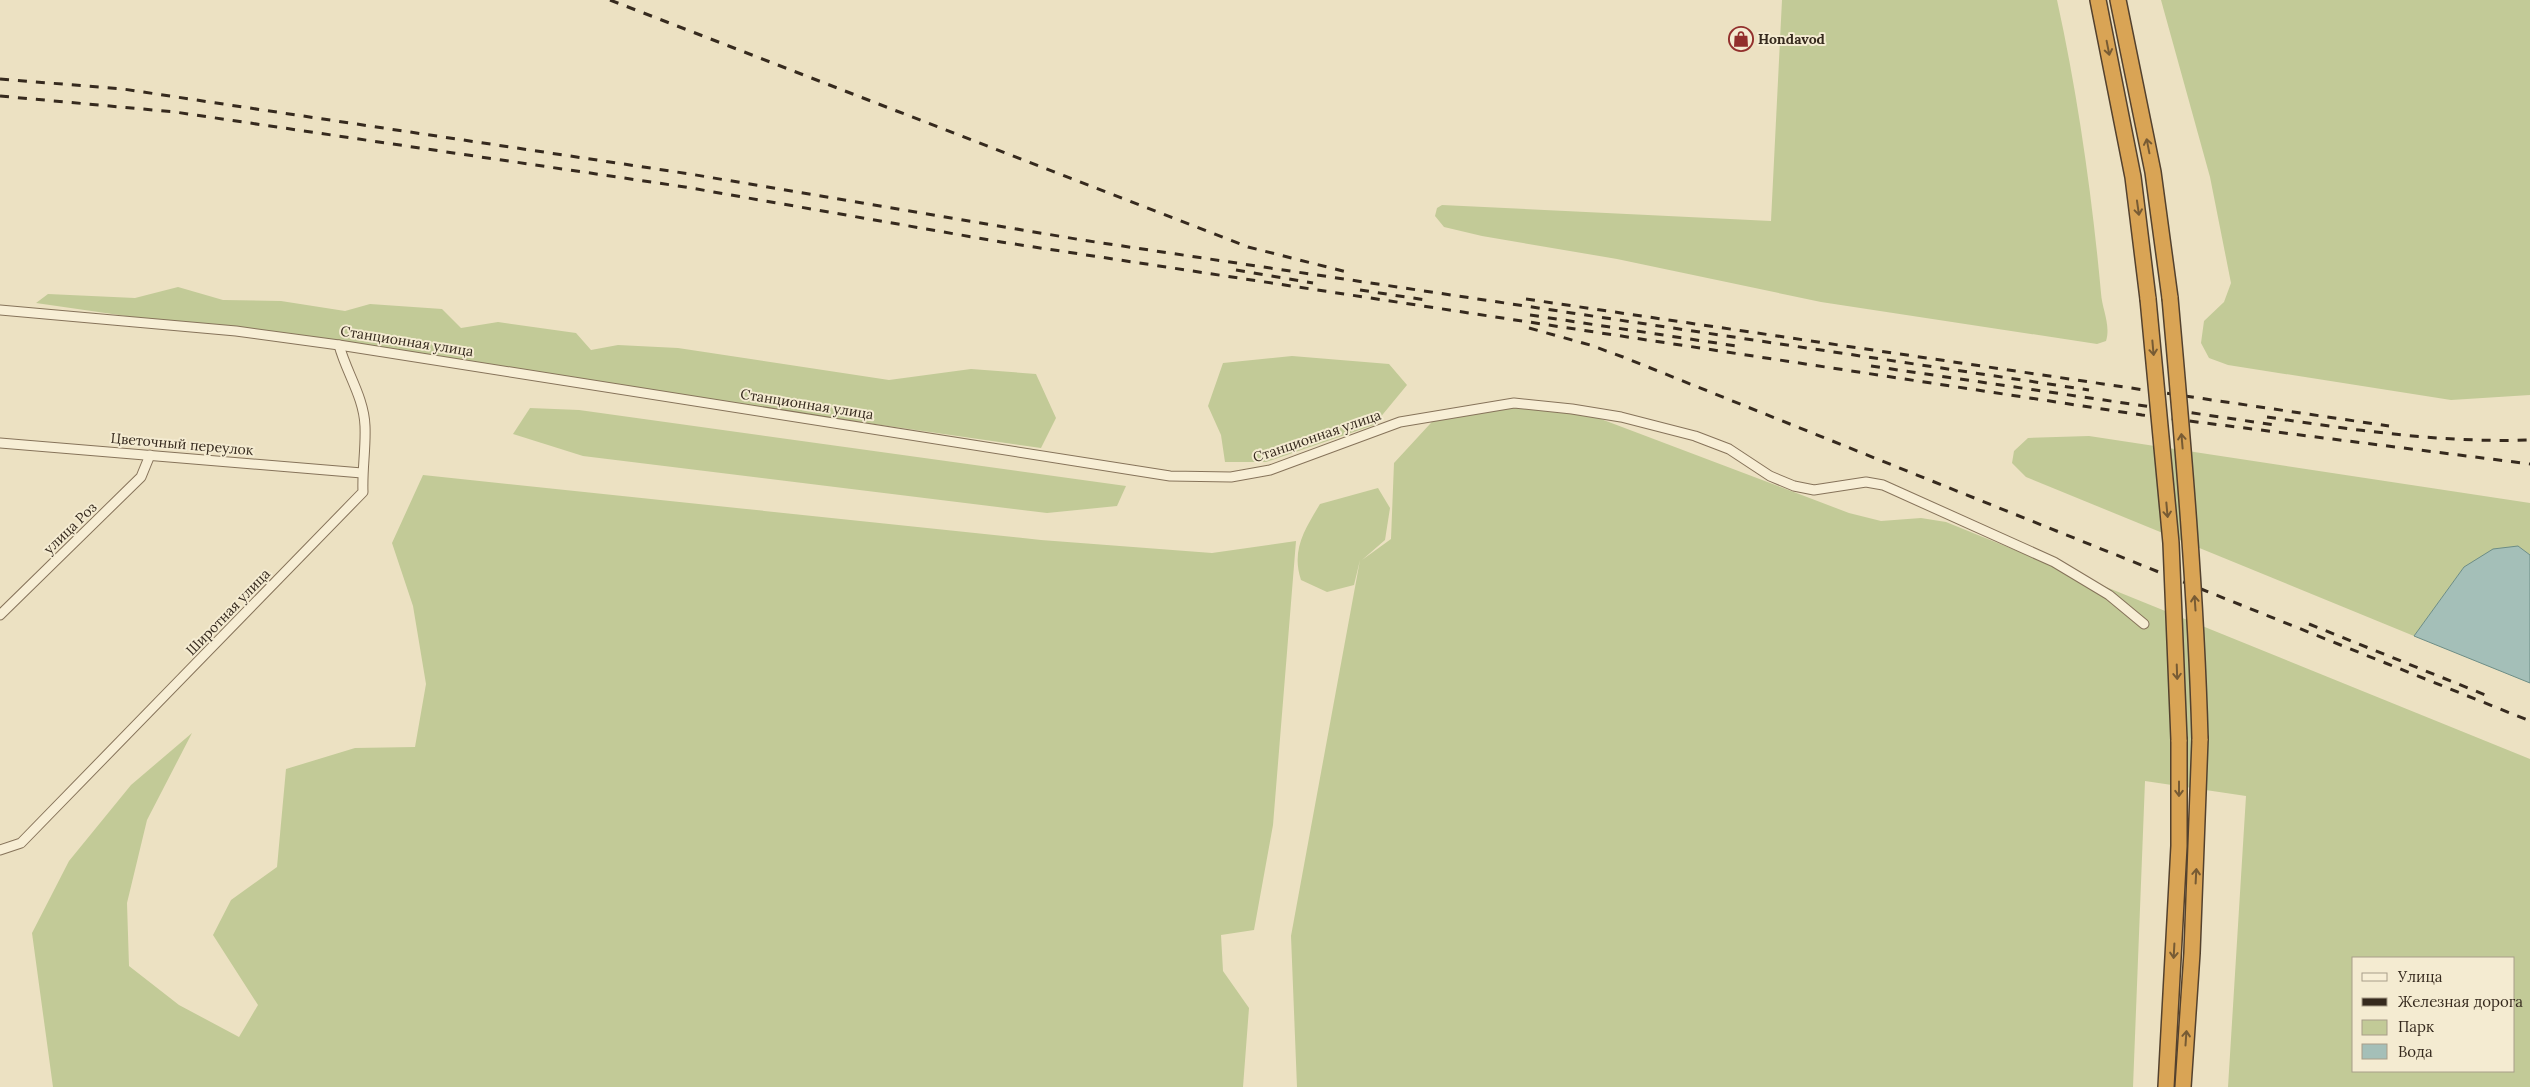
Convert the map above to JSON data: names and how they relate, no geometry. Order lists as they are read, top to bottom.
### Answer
{
  "streets": {
    "street": [
      "Станционная улица",
      "Цветочный переулок",
      "улица Роз",
      "Широтная улица"
    ]
  },
  "crossings": [
    ["Станционная улица", "Широтная улица"],
    ["Цветочный переулок", "улица Роз"],
    ["Цветочный переулок", "Широтная улица"]
  ],
  "places": {
    "shop": ["Hondavod"]
  },
  "legend": [
    "Улица",
    "Железная дорога",
    "Парк",
    "Вода"
  ]
}
